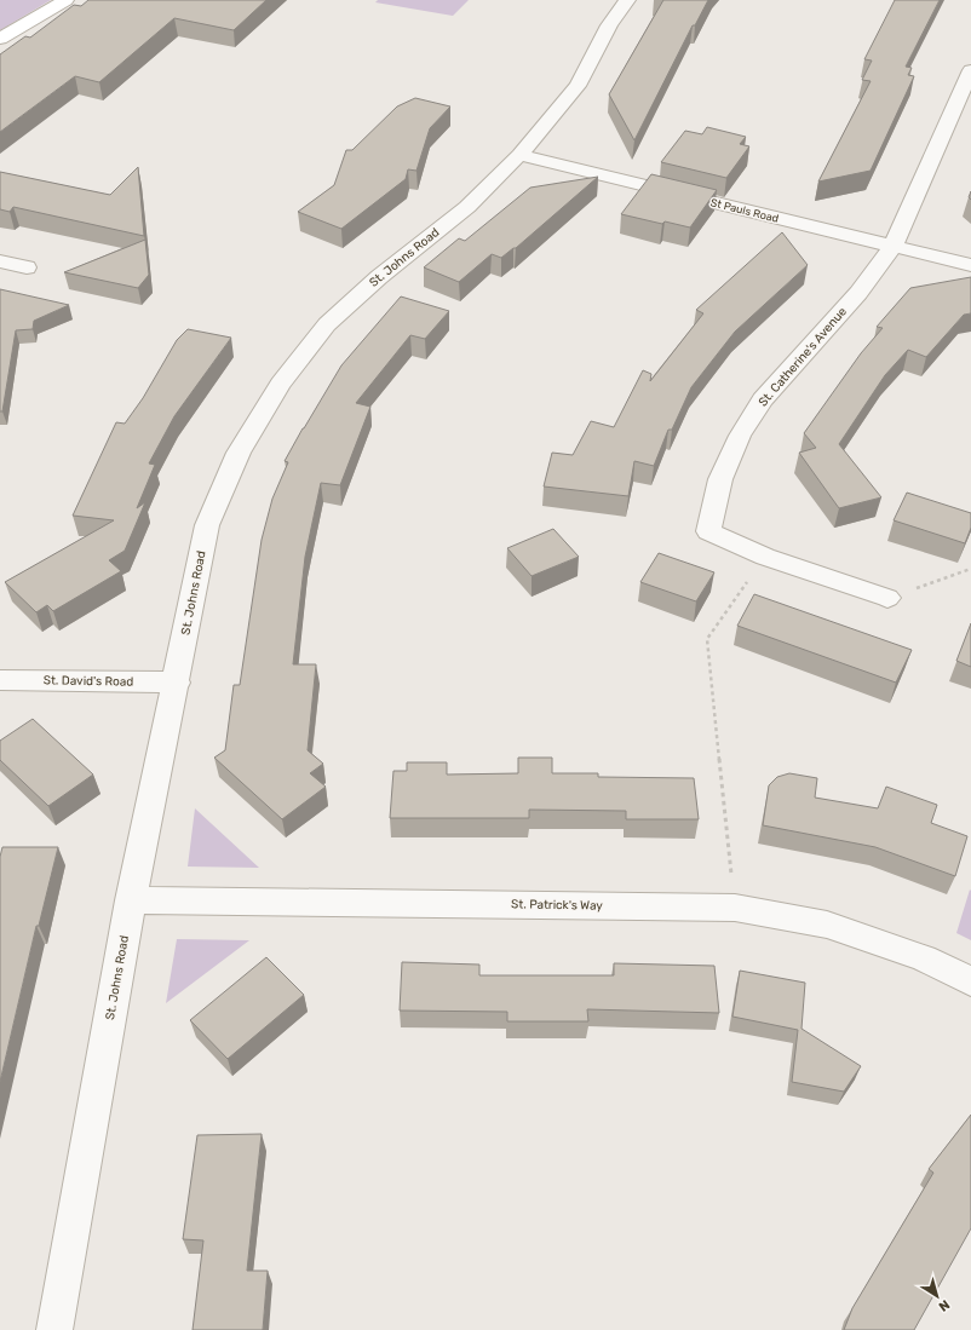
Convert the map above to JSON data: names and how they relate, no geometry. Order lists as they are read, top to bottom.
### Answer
{
  "streets": {
    "street": [
      "St Pauls Road",
      "St. Johns Road",
      "St. Catherine's Avenue",
      "St. David's Road",
      "St. Patrick's Way"
    ]
  },
  "crossings": [
    ["St Pauls Road", "St. Johns Road"],
    ["St Pauls Road", "St. Catherine's Avenue"],
    ["St. Johns Road", "St. David's Road"],
    ["St. Johns Road", "St. Patrick's Way"]
  ],
  "north": "bottom right"
}
